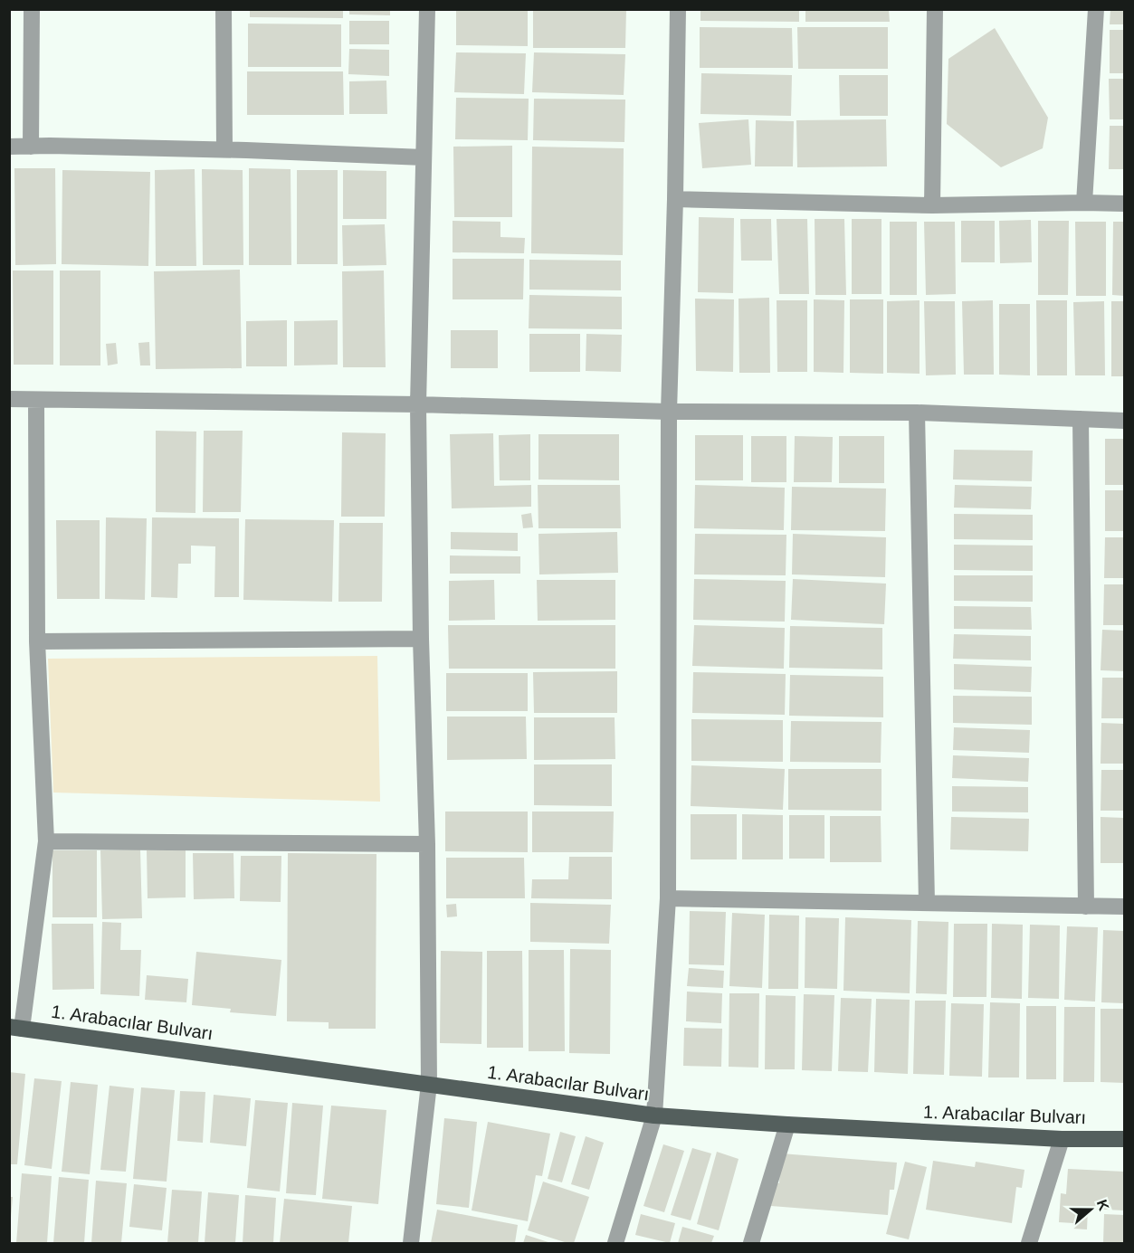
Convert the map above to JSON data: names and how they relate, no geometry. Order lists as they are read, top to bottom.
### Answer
{
  "streets": {
    "main road": ["1. Arabacılar Bulvarı"]
  },
  "north": "right"
}
